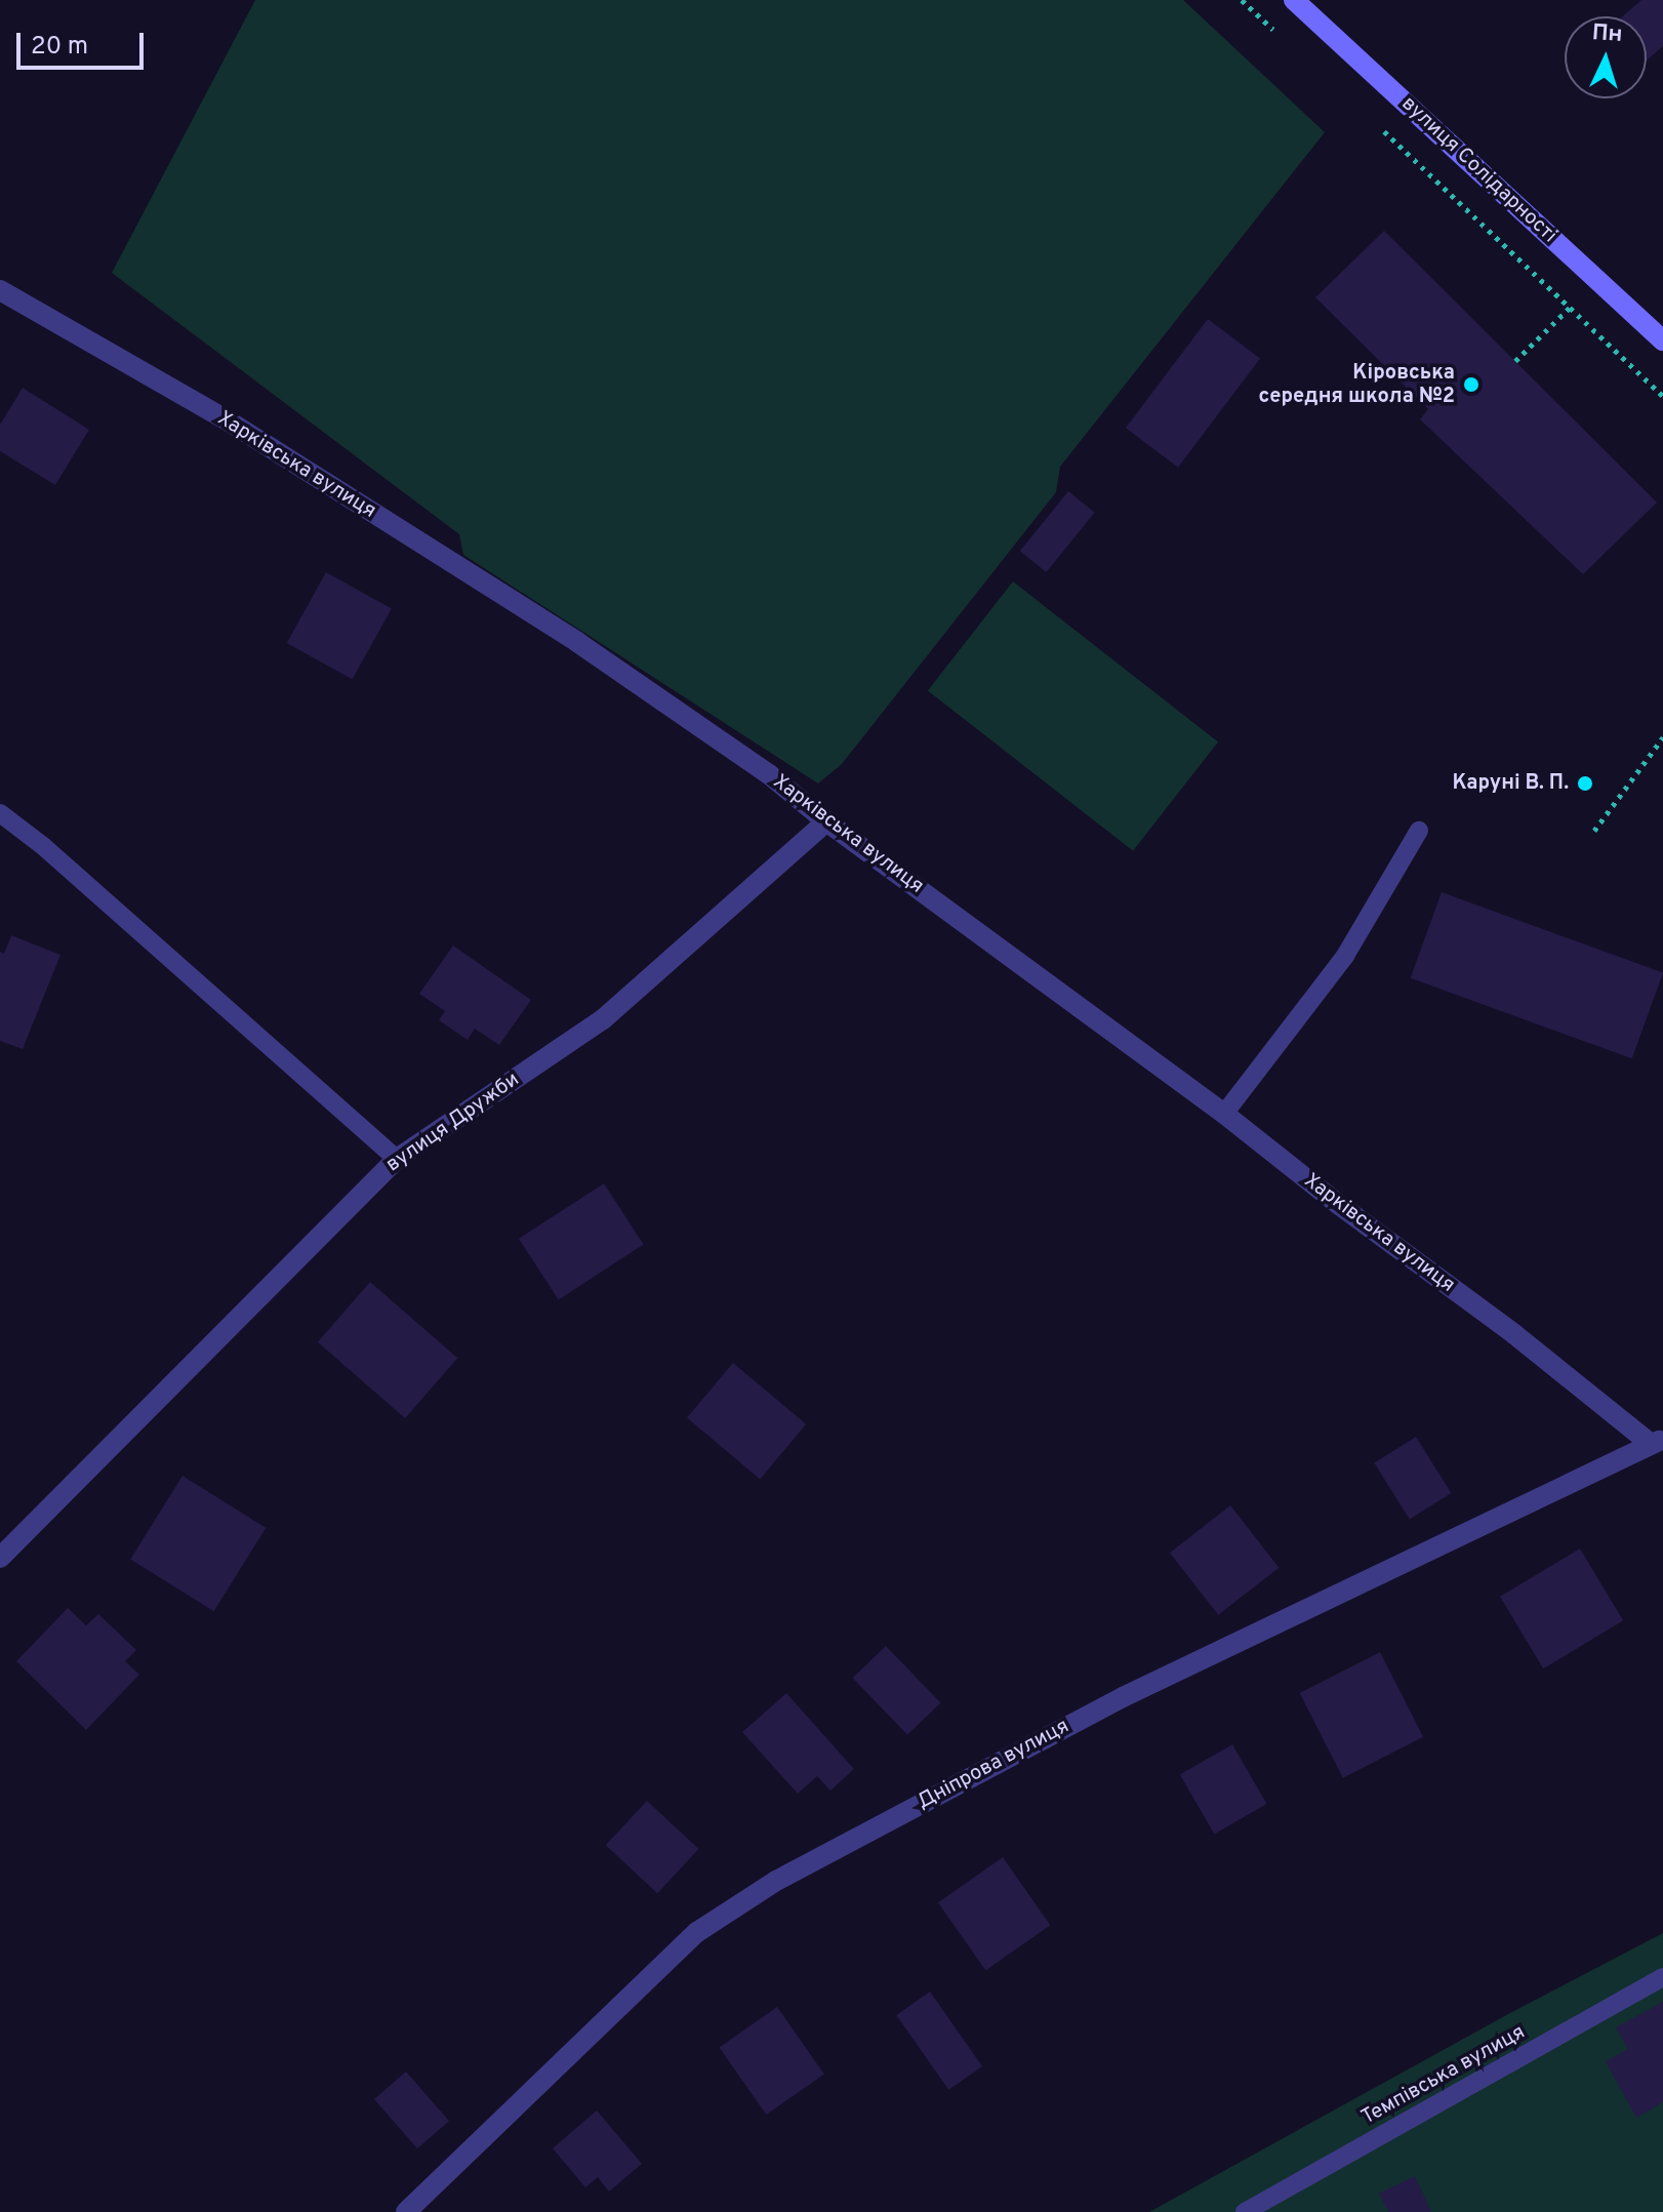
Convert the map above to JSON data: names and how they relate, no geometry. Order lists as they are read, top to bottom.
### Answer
{
  "streets": {
    "main road": ["вулиця Солідарності"],
    "street": ["Харківська вулиця", "вулиця Дружби", "Дніпрова вулиця"],
    "lane": ["Темпівська вулиця"]
  },
  "crossings": [
    ["Харківська вулиця", "вулиця Дружби"],
    ["Харківська вулиця", "Дніпрова вулиця"]
  ],
  "places": ["Кіровська середня школа №2", "Каруні В. П."],
  "scale_bar": "20 m",
  "north": "top"
}
